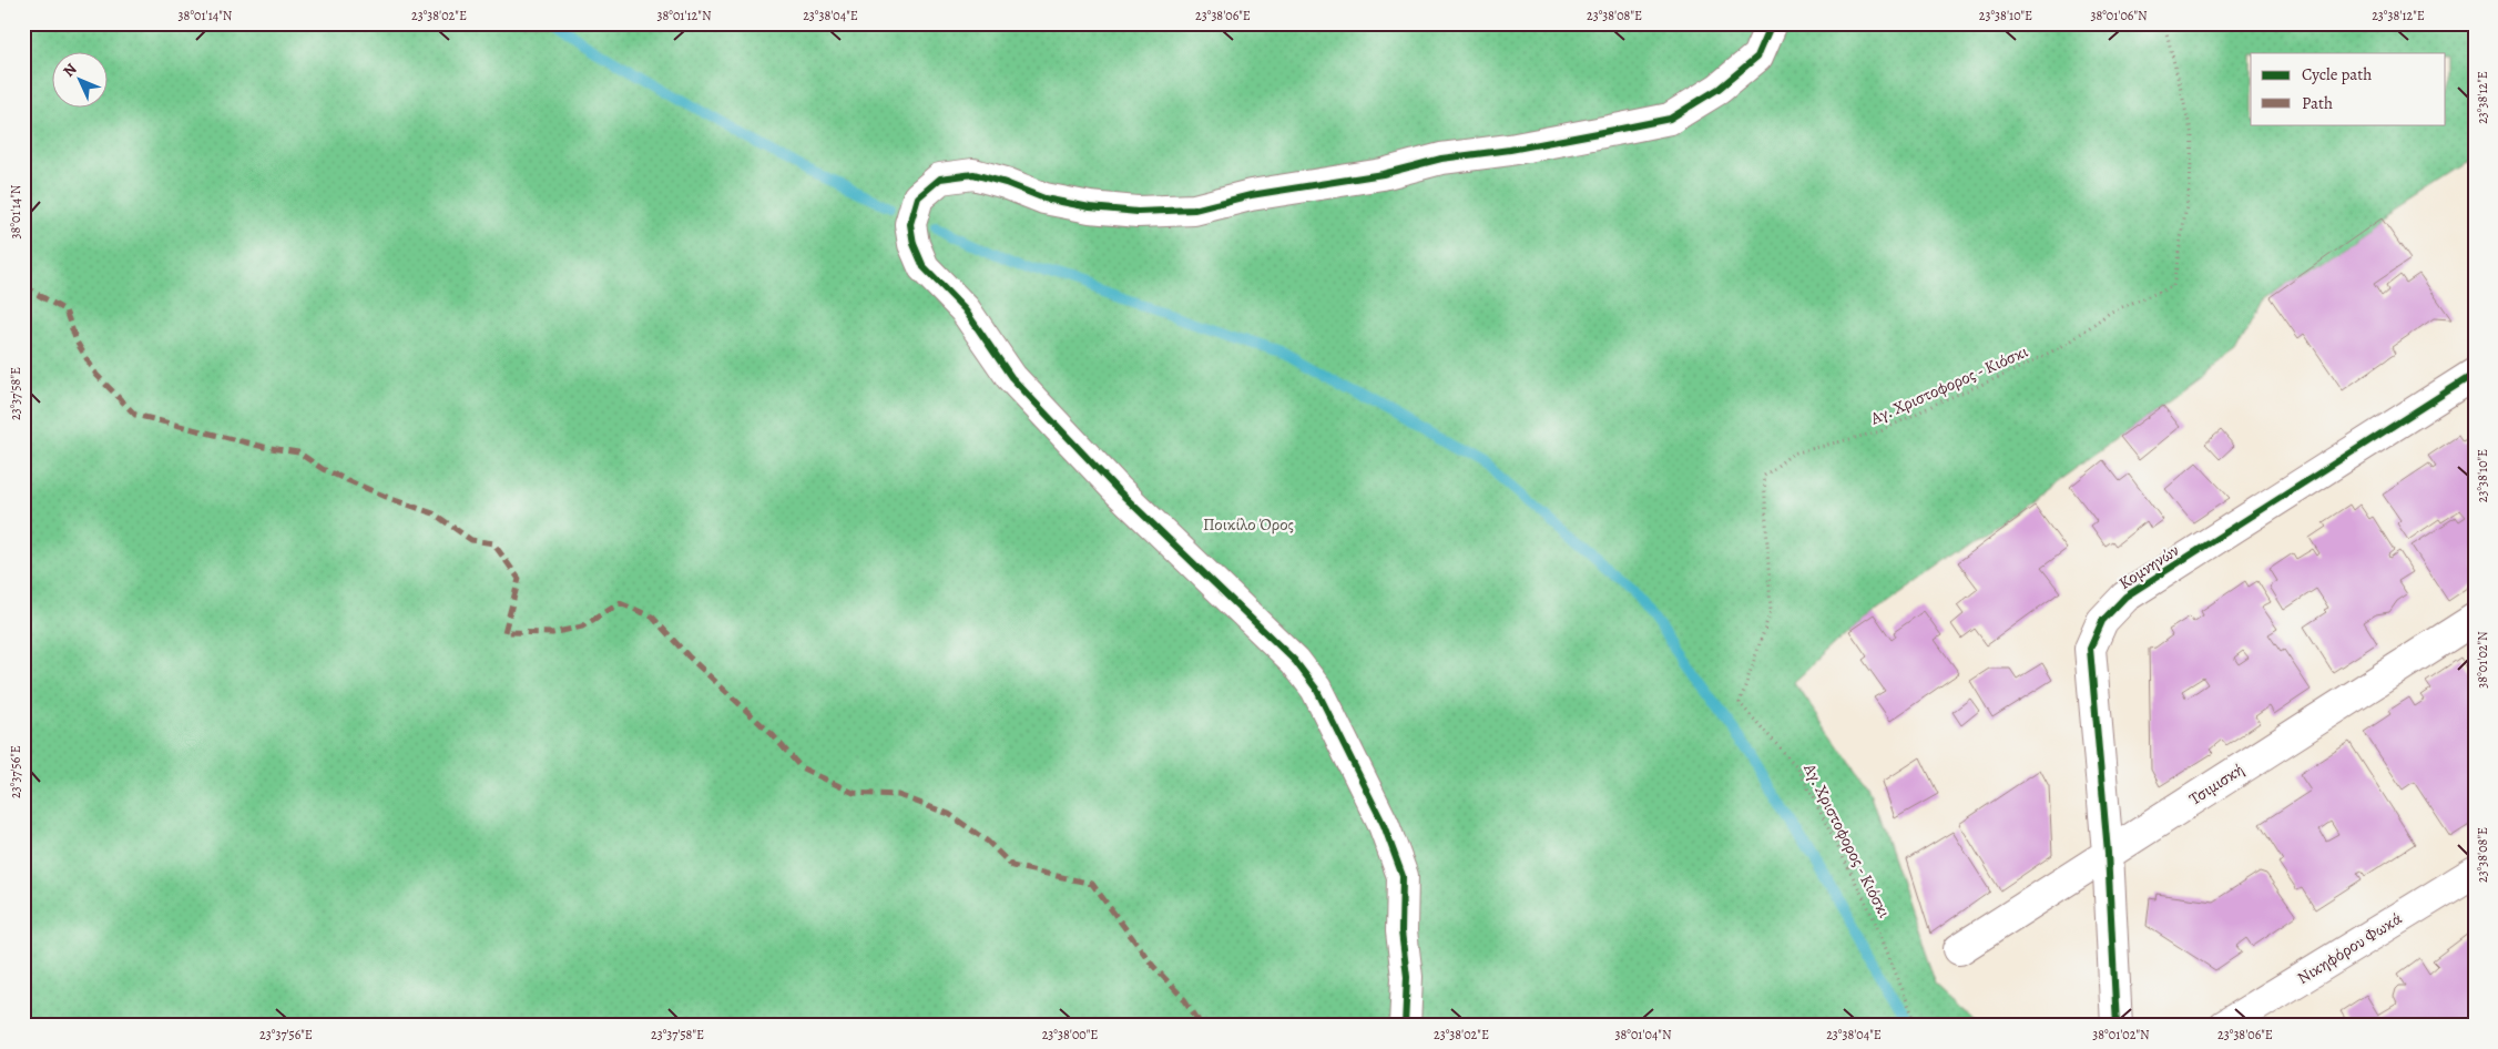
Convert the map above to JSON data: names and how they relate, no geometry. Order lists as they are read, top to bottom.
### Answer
{
  "streets": {
    "street": ["Κομνηνών", "Τσιμισκή", "Νικηφόρου Φωκά"],
    "path": ["Αγ. Χριστοφορος - Κιόσκι"]
  },
  "crossings": [
    ["Κομνηνών", "Τσιμισκή"]
  ],
  "parks": ["Ποικίλο Όρος"],
  "legend": ["Cycle path", "Path"],
  "north": "top left",
  "coordinates": [
    "38°01'14\"N",
    "23°38'02\"E",
    "38°01'12\"N",
    "23°38'04\"E",
    "23°38'06\"E",
    "23°38'08\"E",
    "23°38'10\"E",
    "38°01'06\"N",
    "23°38'12\"E",
    "23°37'58\"E",
    "38°01'02\"N",
    "23°37'56\"E",
    "23°38'00\"E",
    "38°01'04\"N"
  ]
}
